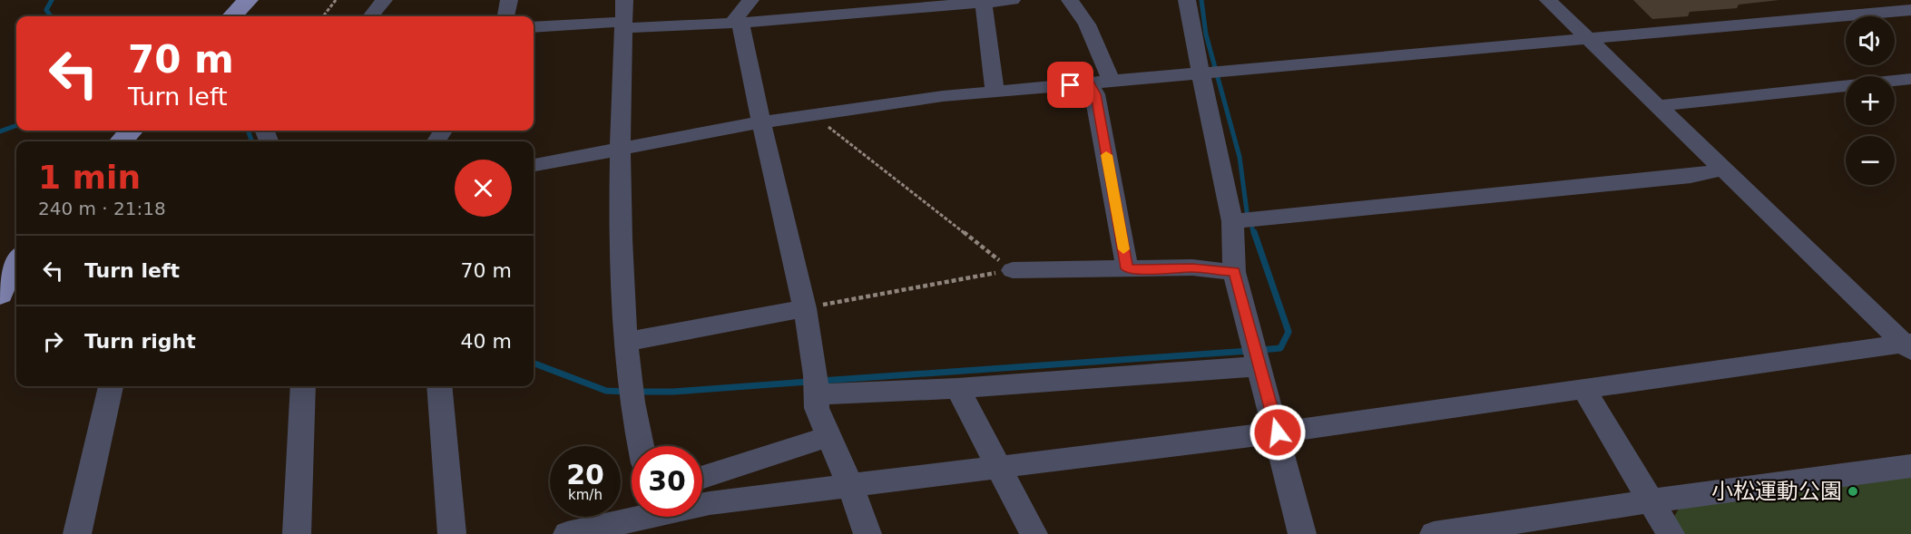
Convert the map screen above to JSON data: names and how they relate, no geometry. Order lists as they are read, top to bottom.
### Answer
{
  "places": ["小松運動公園"],
  "page": {
    "map_buttons": ["+", "−"],
    "turn": ["70 m", "Turn left"],
    "heading": ["1 min", "240 m · 21:18"],
    "list": [
      {
        "name": "Turn left",
        "value": "70 m"
      },
      {
        "name": "Turn right",
        "value": "40 m"
      }
    ],
    "speed": "20 km/h",
    "limit": "30"
  }
}
